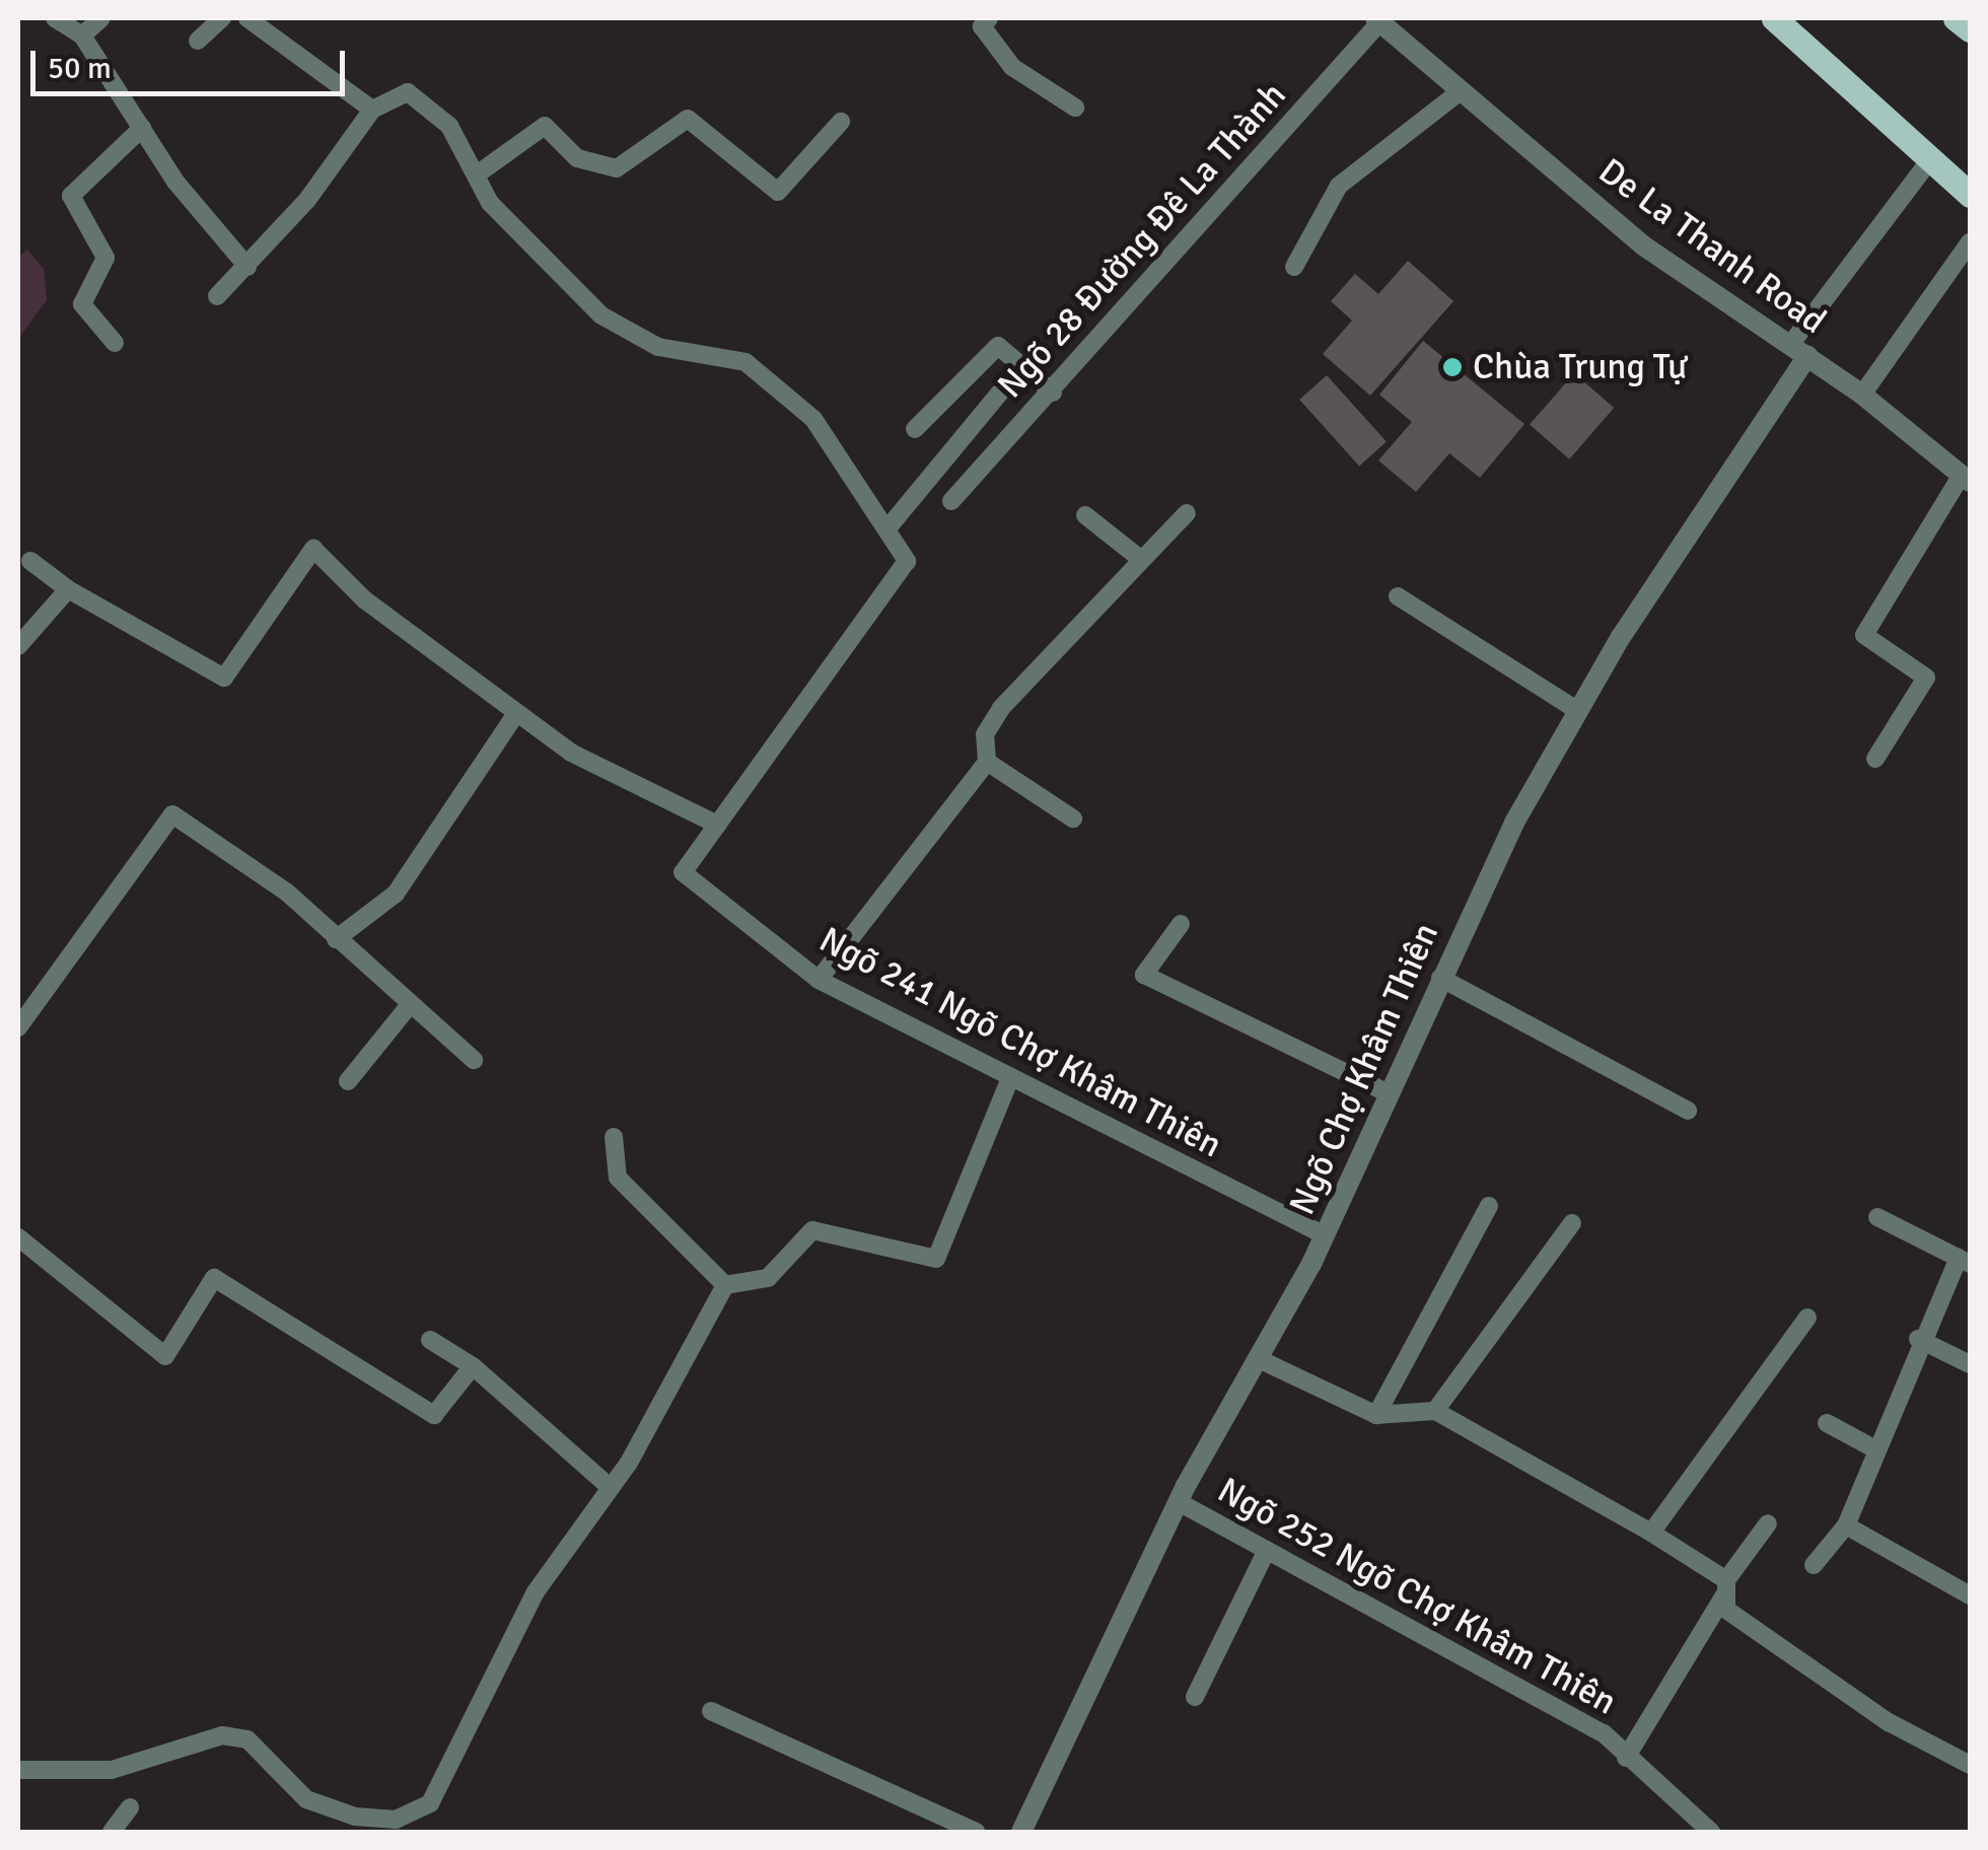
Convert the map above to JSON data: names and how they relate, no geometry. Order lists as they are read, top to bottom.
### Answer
{
  "streets": {
    "street": ["De La Thanh Road", "Ngõ Chợ Khâm Thiên"],
    "lane": ["Ngõ 28 Đường Đê La Thành", "Ngõ 241 Ngõ Chợ Khâm Thiên", "Ngõ 252 Ngõ Chợ Khâm Thiên"]
  },
  "crossings": [
    ["Ngõ 28 Đường Đê La Thành", "De La Thanh Road"],
    ["De La Thanh Road", "Ngõ Chợ Khâm Thiên"],
    ["Ngõ 241 Ngõ Chợ Khâm Thiên", "Ngõ Chợ Khâm Thiên"],
    ["Ngõ Chợ Khâm Thiên", "Ngõ 252 Ngõ Chợ Khâm Thiên"]
  ],
  "places": ["Chùa Trung Tự"],
  "scale_bar": "50 m"
}
